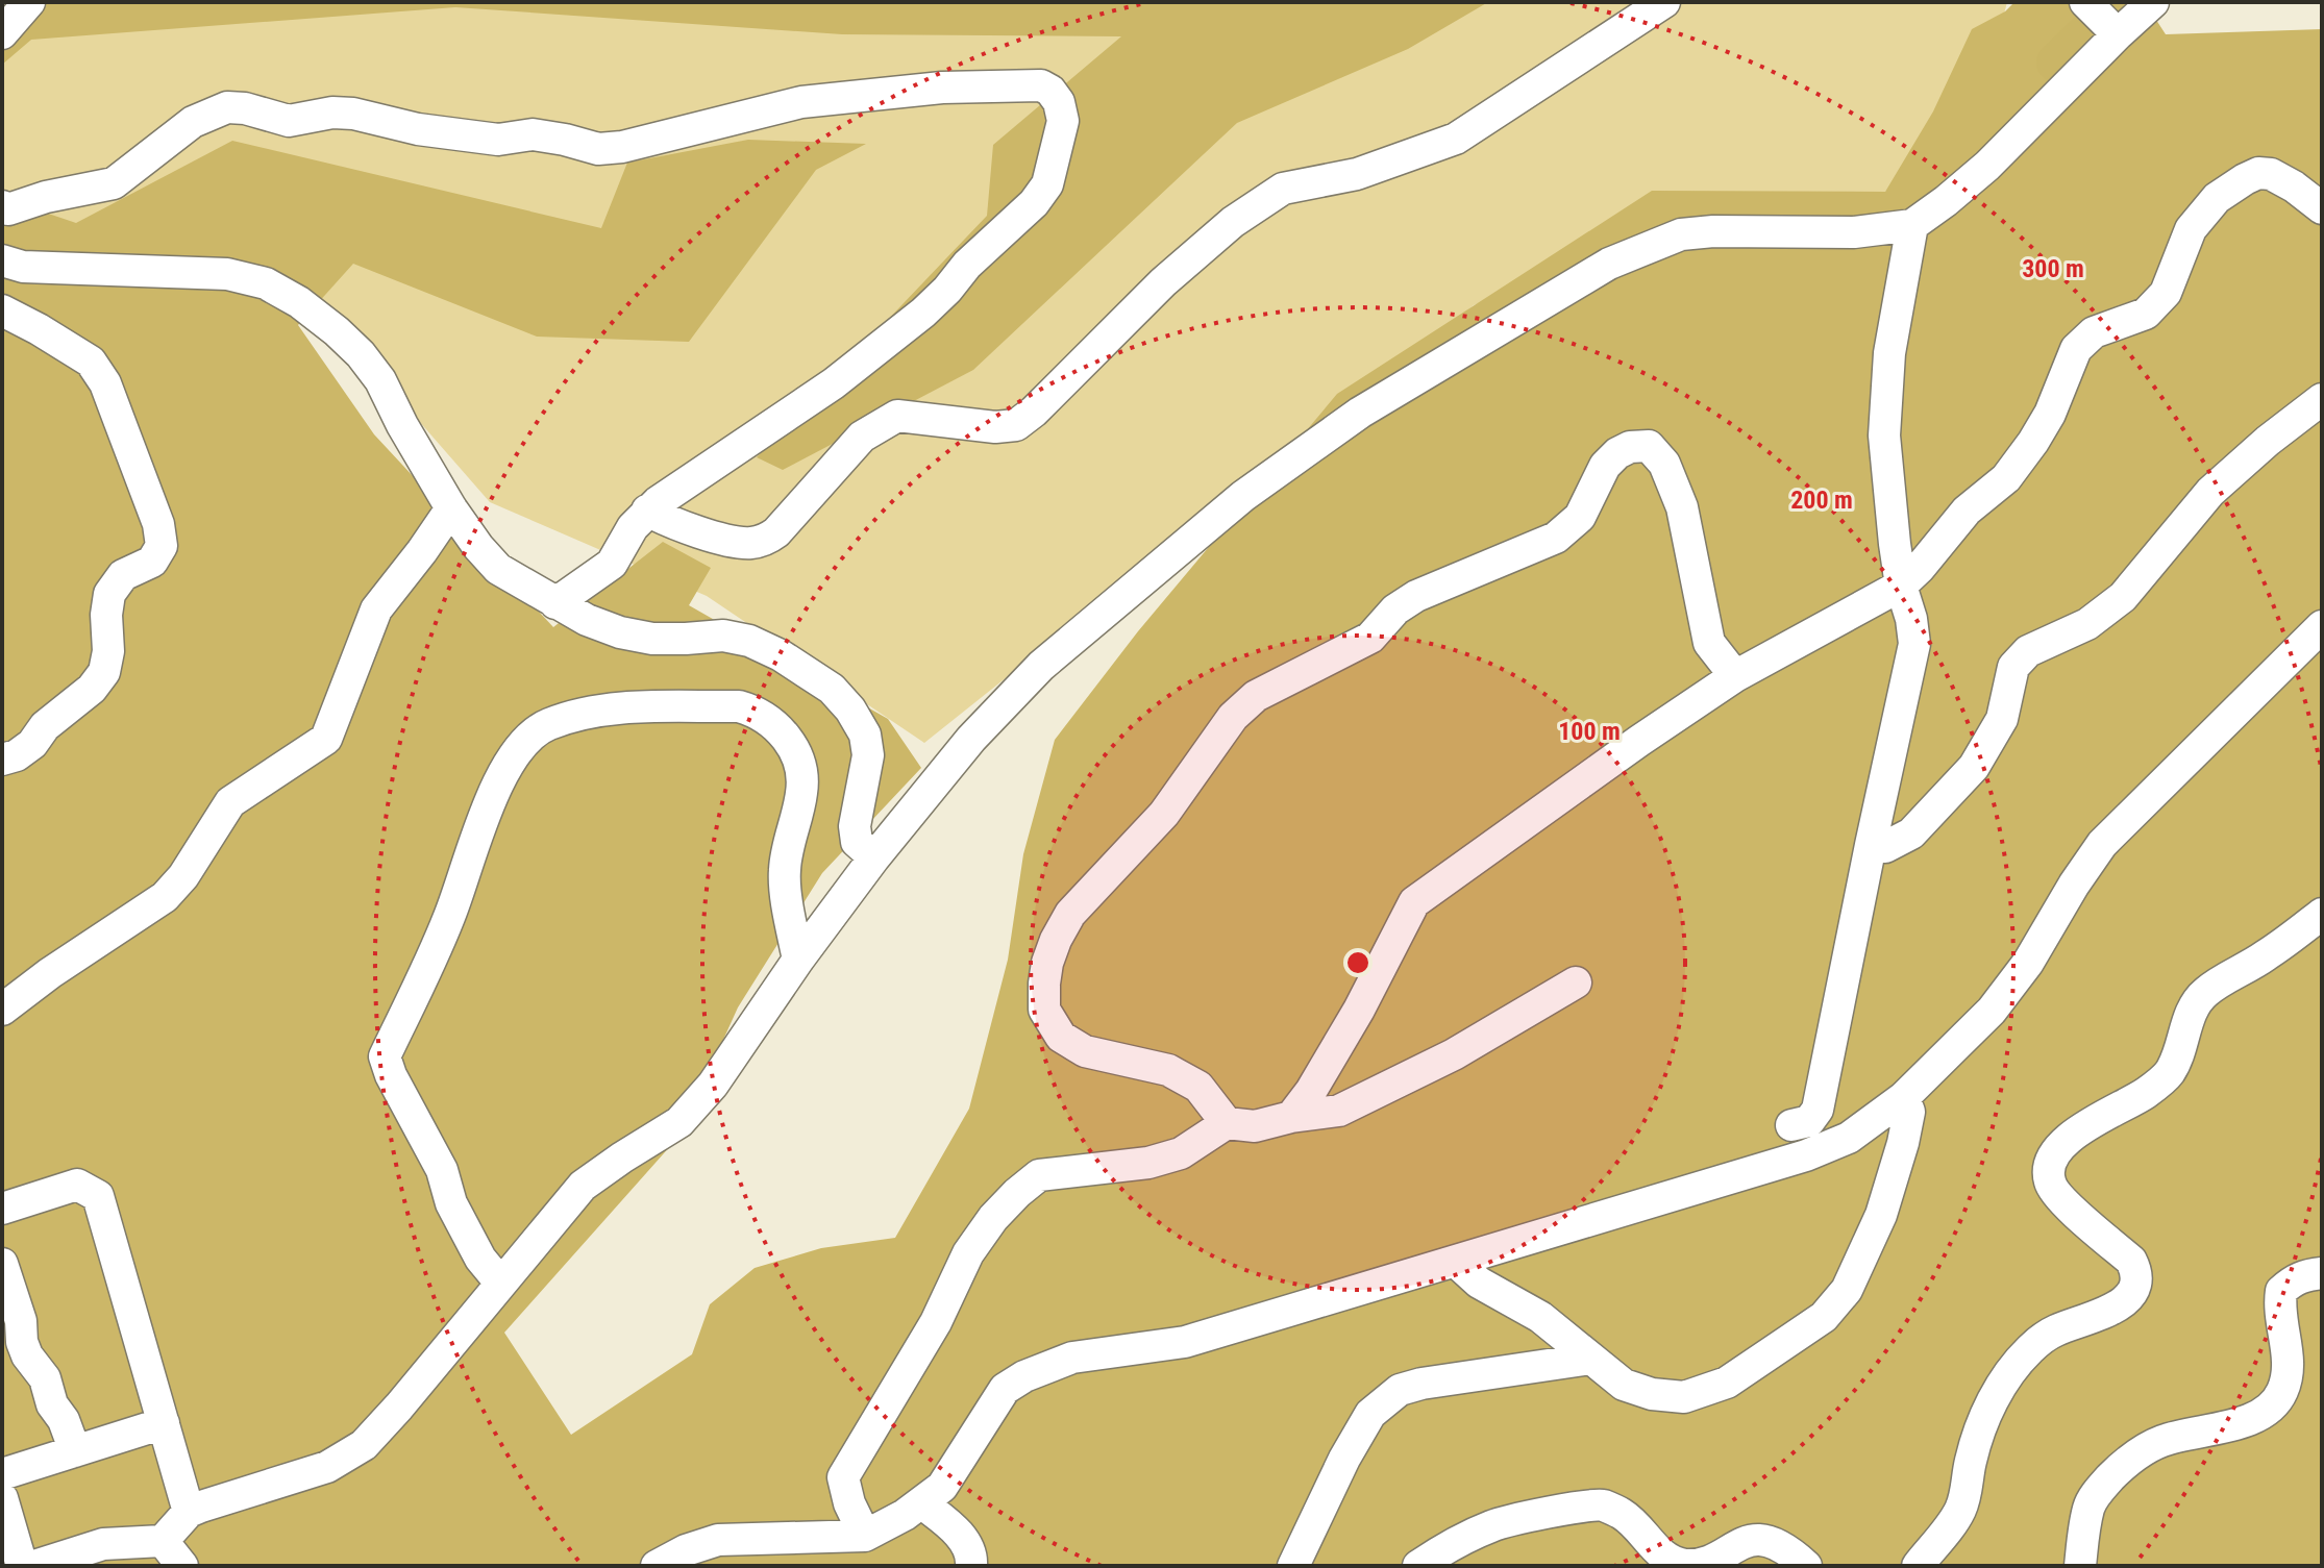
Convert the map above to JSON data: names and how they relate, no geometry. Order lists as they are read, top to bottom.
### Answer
{
  "rings": ["300 m", "200 m", "100 m"]
}
